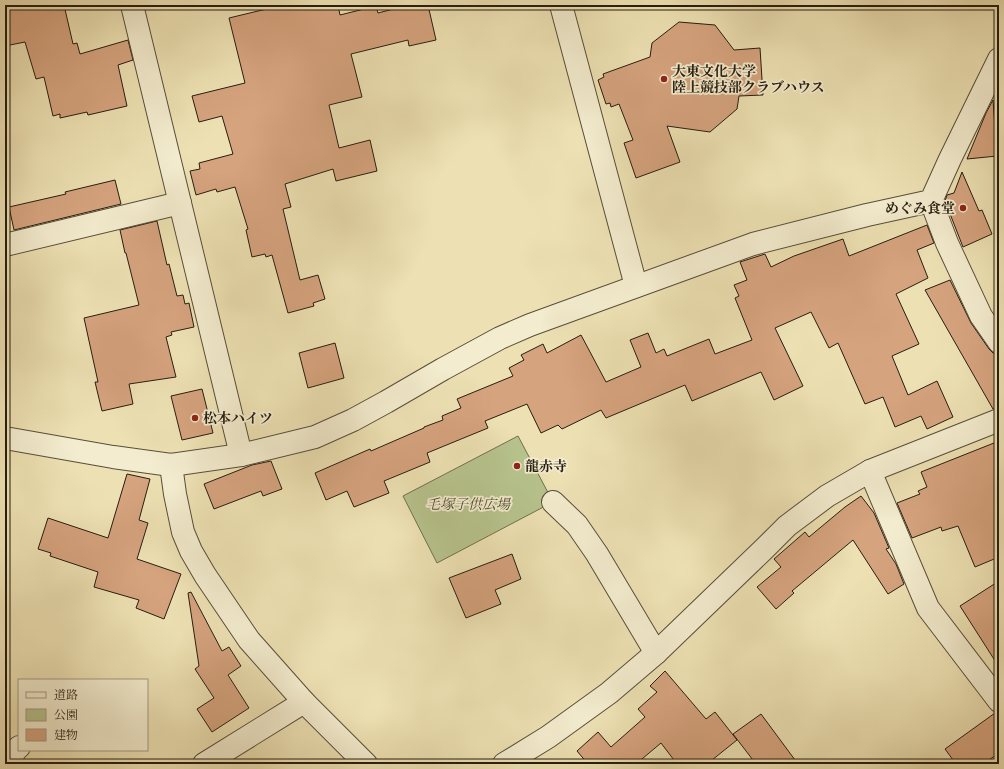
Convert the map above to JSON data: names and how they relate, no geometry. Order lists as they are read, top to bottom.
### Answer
{
  "parks": ["毛塚子供広場"],
  "places": [
    "大東文化大学 陸上競技部クラブハウス",
    "めぐみ食堂",
    "松本ハイツ",
    "龍赤寺"
  ],
  "legend": ["道路", "公園", "建物"]
}
